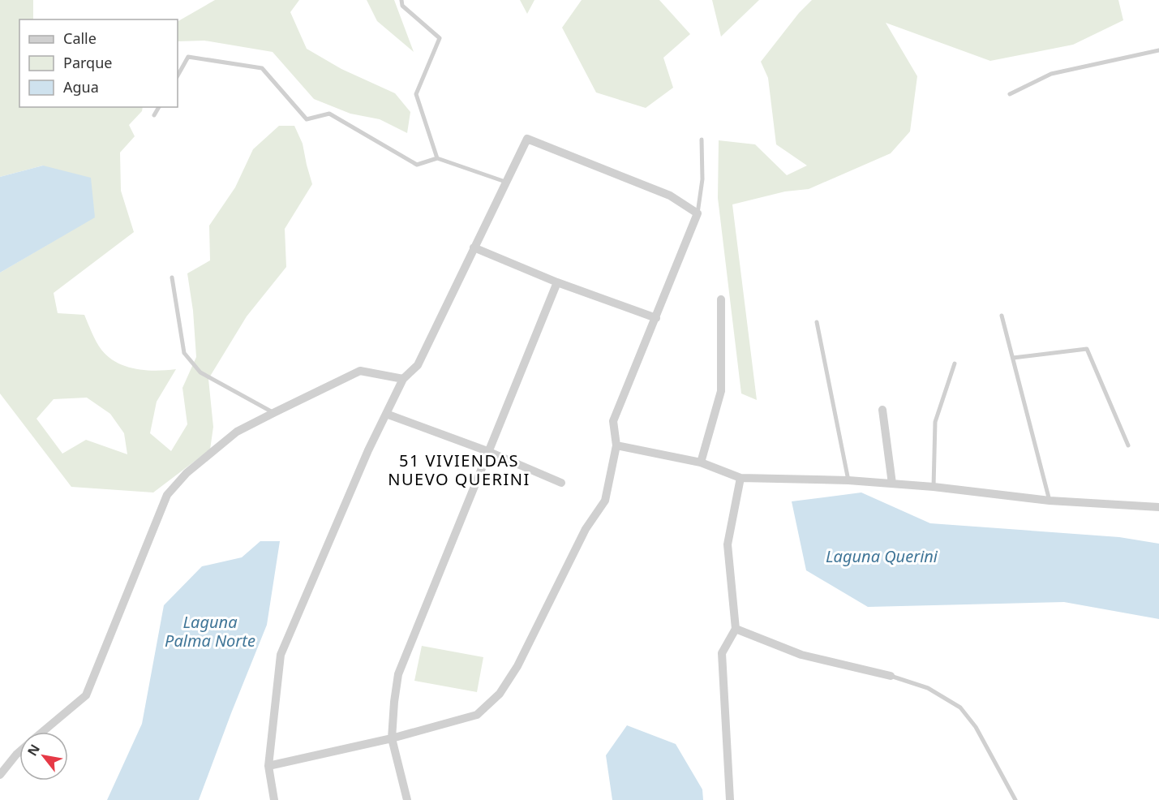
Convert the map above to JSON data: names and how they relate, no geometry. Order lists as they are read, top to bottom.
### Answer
{
  "districts": ["51 VIVIENDAS NUEVO QUERINI"],
  "water": ["Laguna Querini", "Laguna Palma Norte"],
  "legend": ["Calle", "Parque", "Agua"],
  "north": "top left"
}
